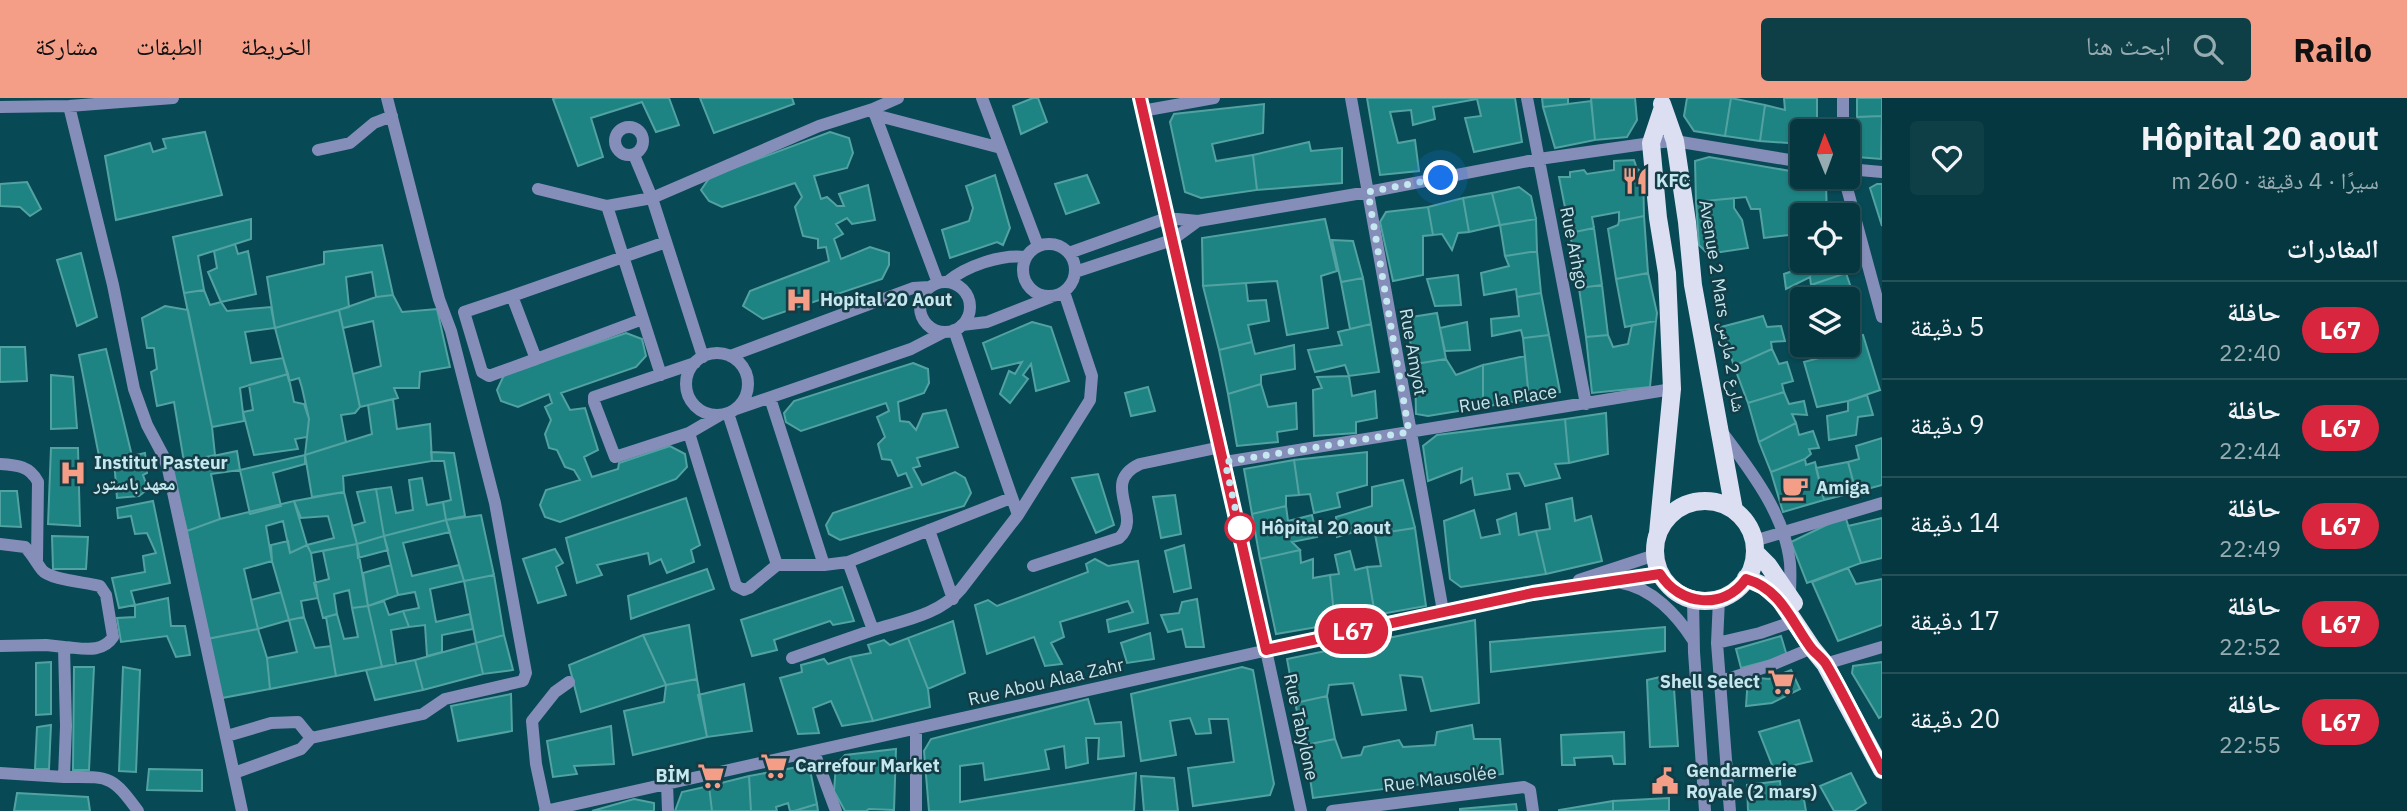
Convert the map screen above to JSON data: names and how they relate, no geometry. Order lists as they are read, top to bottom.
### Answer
{
  "streets": {
    "main road": ["Avenue 2 Mars شارع 2 مارس"],
    "street": [
      "Rue Arhgo",
      "Rue Amyot",
      "Rue la Place",
      "Rue Abou Alaa Zahr",
      "Rue Tabylone",
      "Rue Mausolée"
    ]
  },
  "crossings": [
    ["Rue Arhgo", "Rue la Place"],
    ["Avenue 2 Mars شارع 2 مارس", "Rue la Place"],
    ["Avenue 2 Mars شارع 2 مارس", "Rue Abou Alaa Zahr"],
    ["Rue Amyot", "Rue la Place"],
    ["Rue Amyot", "Rue Abou Alaa Zahr"],
    ["Rue la Place", "Rue Tabylone"],
    ["Rue Abou Alaa Zahr", "Rue Tabylone"]
  ],
  "places": {
    "restaurant": ["KFC"],
    "hospital": ["Hopital 20 Aout", "Institut Pasteur معهد باستور"],
    "cafe": ["Amiga"],
    "other": ["Hôpital 20 aout"],
    "supermarket": ["Shell Select", "Carrefour Market", "BİM"],
    "public building": ["Gendarmerie Royale (2 mars)"]
  },
  "lines": ["bus line L67"],
  "north": "top",
  "page": {
    "header": "Railo",
    "search": "ابحث هنا",
    "nav": ["الخريطة", "الطبقات", "مشاركة"],
    "heading": [
      ["Hôpital 20 aout", "سيرًا · 4 دقيقة · 260 m"],
      "المغادرات"
    ],
    "on_map": "L67",
    "list": [
      {
        "mark": "L67",
        "name": "حافلة",
        "note": "22:40",
        "value": "5 دقيقة"
      },
      {
        "mark": "L67",
        "name": "حافلة",
        "note": "22:44",
        "value": "9 دقيقة"
      },
      {
        "mark": "L67",
        "name": "حافلة",
        "note": "22:49",
        "value": "14 دقيقة"
      },
      {
        "mark": "L67",
        "name": "حافلة",
        "note": "22:52",
        "value": "17 دقيقة"
      },
      {
        "mark": "L67",
        "name": "حافلة",
        "note": "22:55",
        "value": "20 دقيقة"
      }
    ]
  }
}
